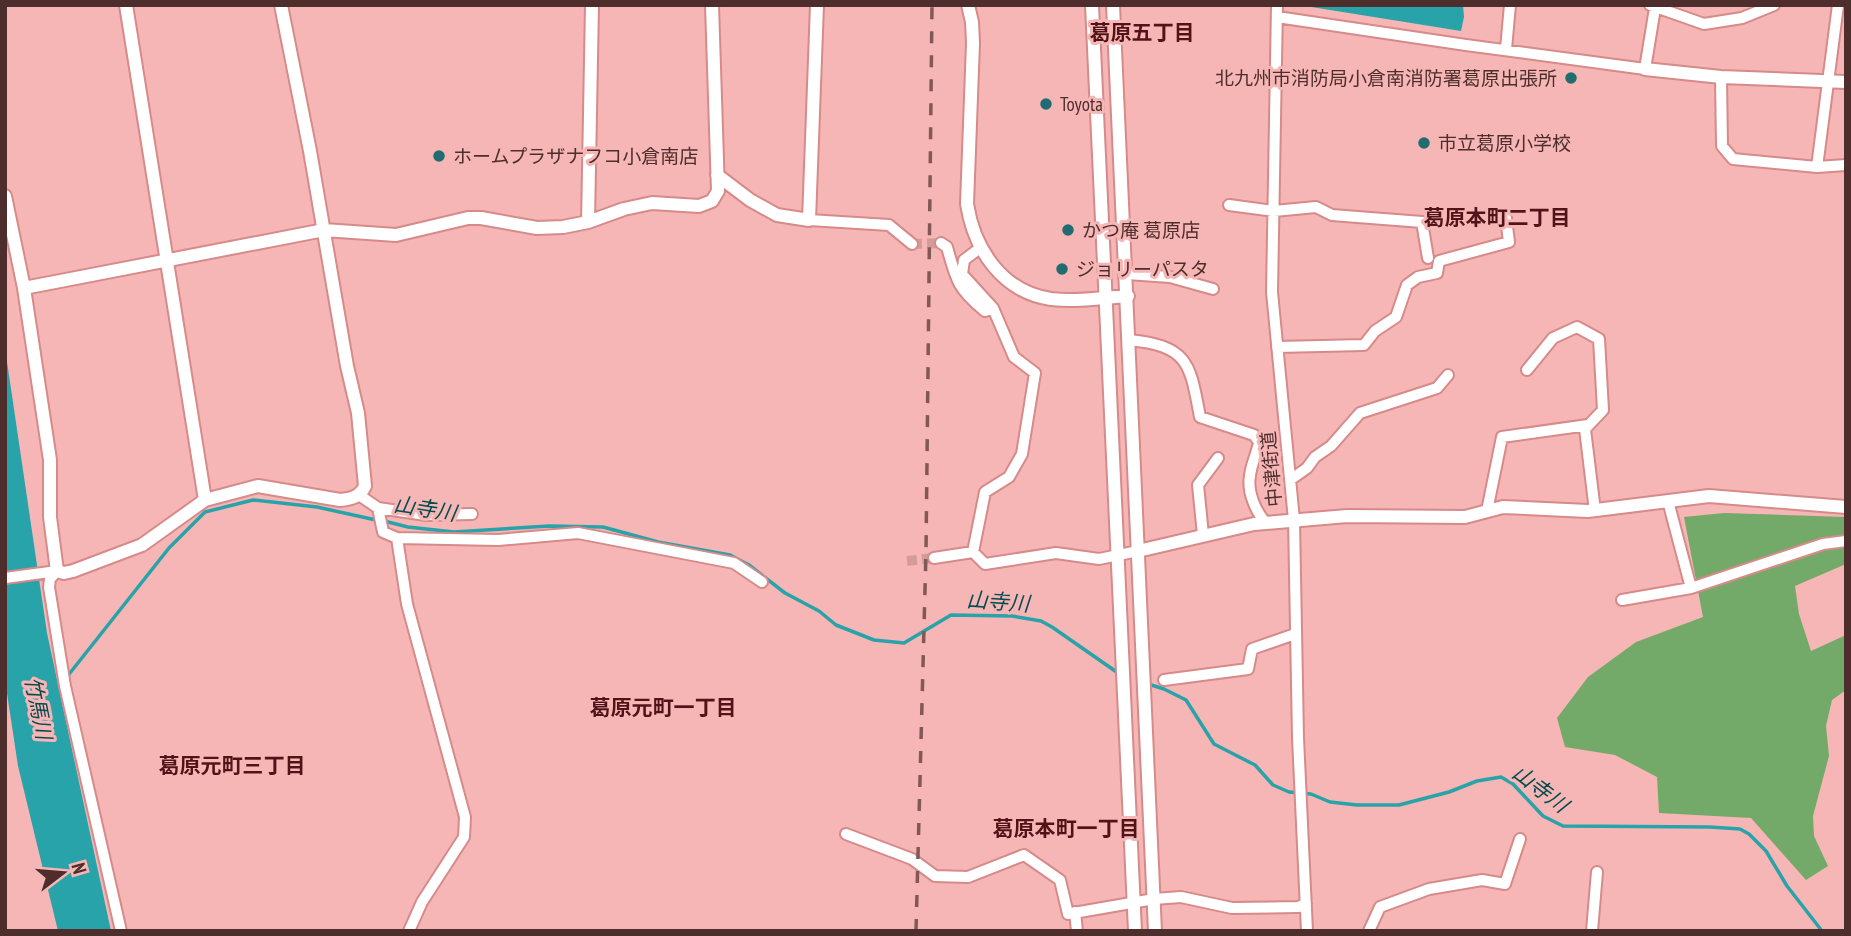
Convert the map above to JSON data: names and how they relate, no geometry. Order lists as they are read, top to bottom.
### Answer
{
  "streets": {
    "street": ["中津街道"]
  },
  "districts": [
    "葛原五丁目",
    "葛原本町二丁目",
    "葛原元町一丁目",
    "葛原元町三丁目",
    "葛原本町一丁目"
  ],
  "water": ["山寺川", "竹馬川"],
  "places": [
    "北九州市消防局小倉南消防署葛原出張所",
    "Toyota",
    "市立葛原小学校",
    "ホームプラザナフコ小倉南店",
    "かつ庵 葛原店",
    "ジョリーパスタ"
  ],
  "north": "right"
}
